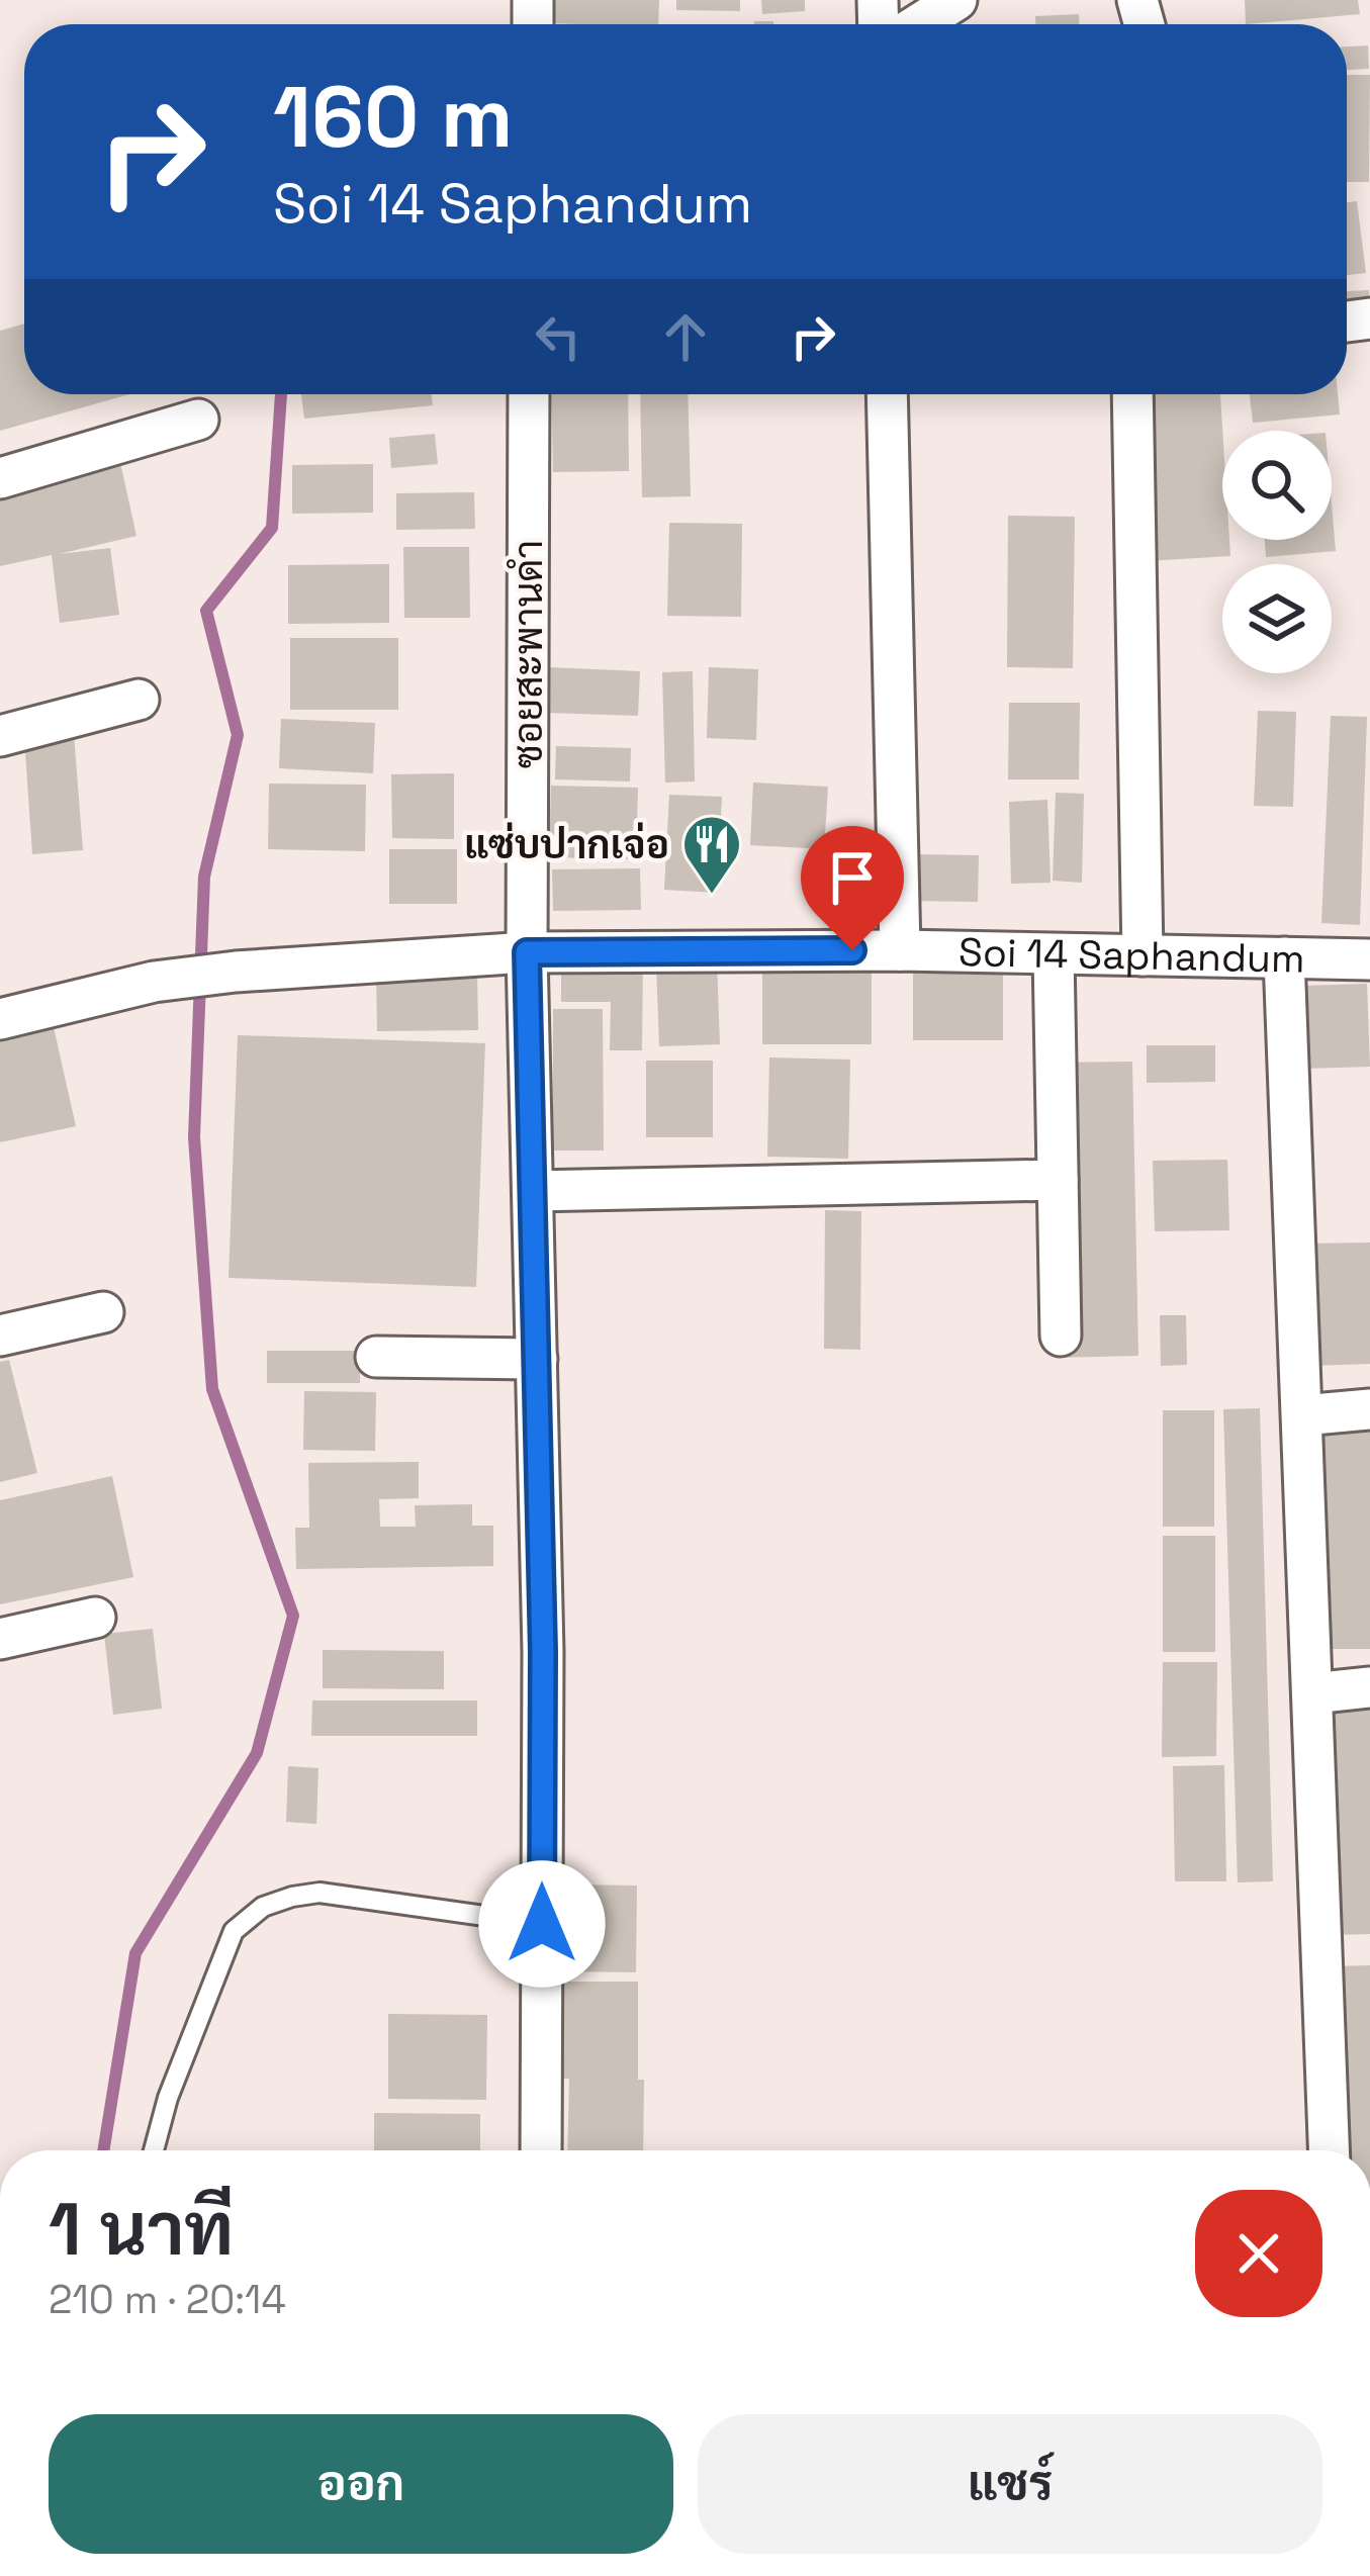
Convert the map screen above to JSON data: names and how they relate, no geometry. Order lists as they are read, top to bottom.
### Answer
{
  "streets": {
    "street": ["ซอยสะพานดำ", "Soi 14 Saphandum"]
  },
  "crossings": [
    ["ซอยสะพานดำ", "Soi 14 Saphandum"]
  ],
  "places": {
    "restaurant": ["แซ่บปากเจ่อ"]
  },
  "page": {
    "turn": ["160 m", "Soi 14 Saphandum"],
    "heading": ["1 นาที", "210 m · 20:14"],
    "buttons": ["ออก", "แชร์"]
  }
}
